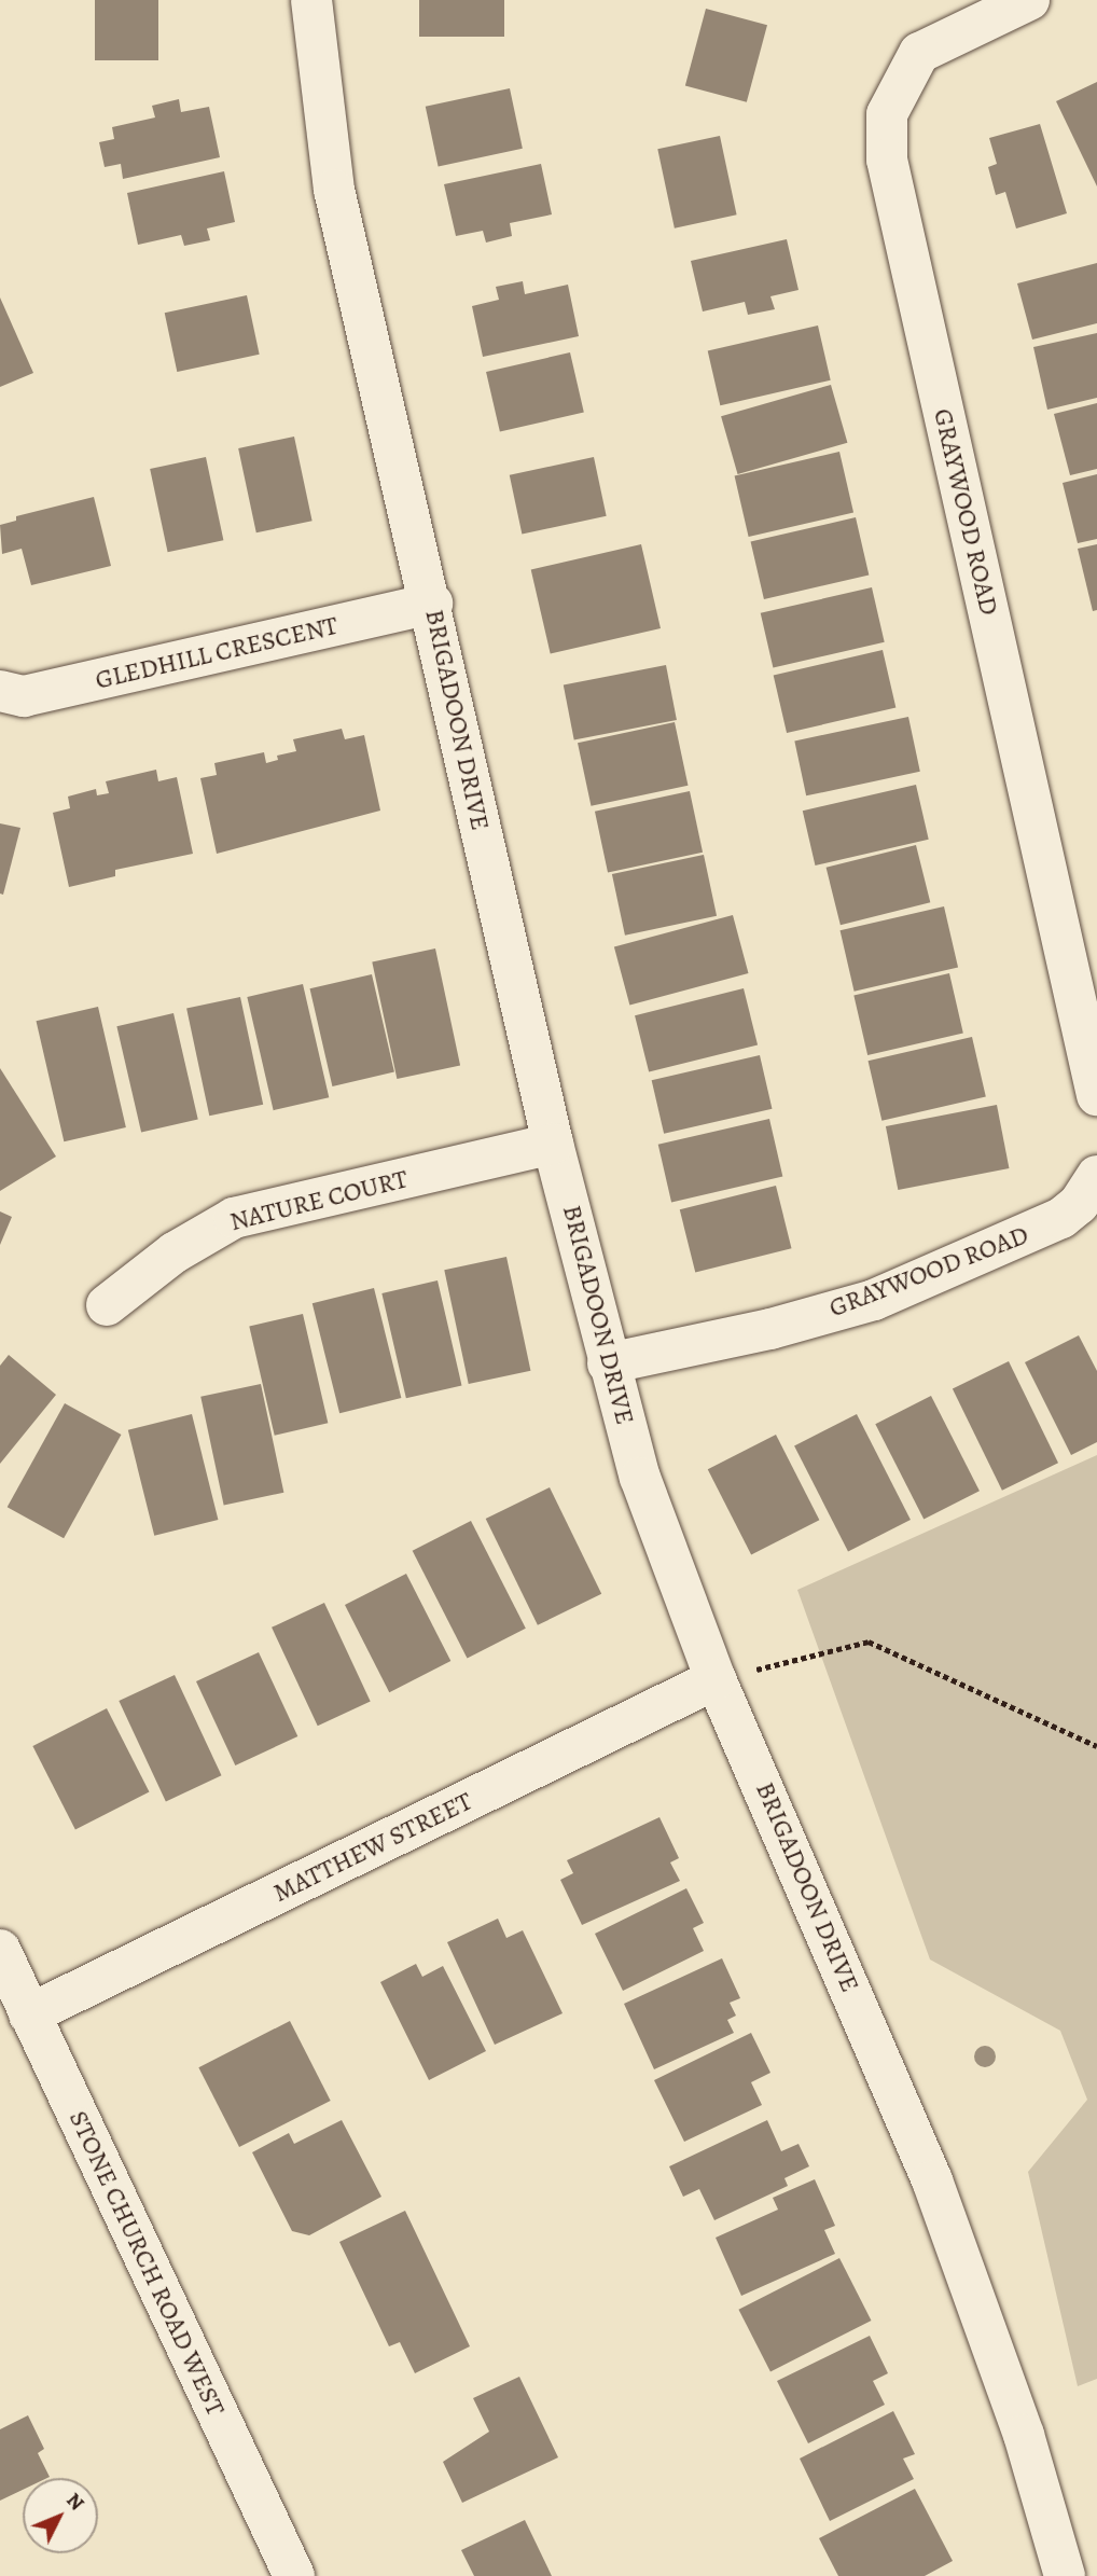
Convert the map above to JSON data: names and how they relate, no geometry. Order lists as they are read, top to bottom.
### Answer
{
  "streets": {
    "street": [
      "GRAYWOOD ROAD",
      "GLEDHILL CRESCENT",
      "BRIGADOON DRIVE",
      "NATURE COURT",
      "MATTHEW STREET",
      "STONE CHURCH ROAD WEST"
    ]
  },
  "crossings": [
    ["GRAYWOOD ROAD", "BRIGADOON DRIVE"],
    ["GLEDHILL CRESCENT", "BRIGADOON DRIVE"],
    ["BRIGADOON DRIVE", "NATURE COURT"],
    ["BRIGADOON DRIVE", "MATTHEW STREET"],
    ["MATTHEW STREET", "STONE CHURCH ROAD WEST"]
  ],
  "north": "top right"
}
